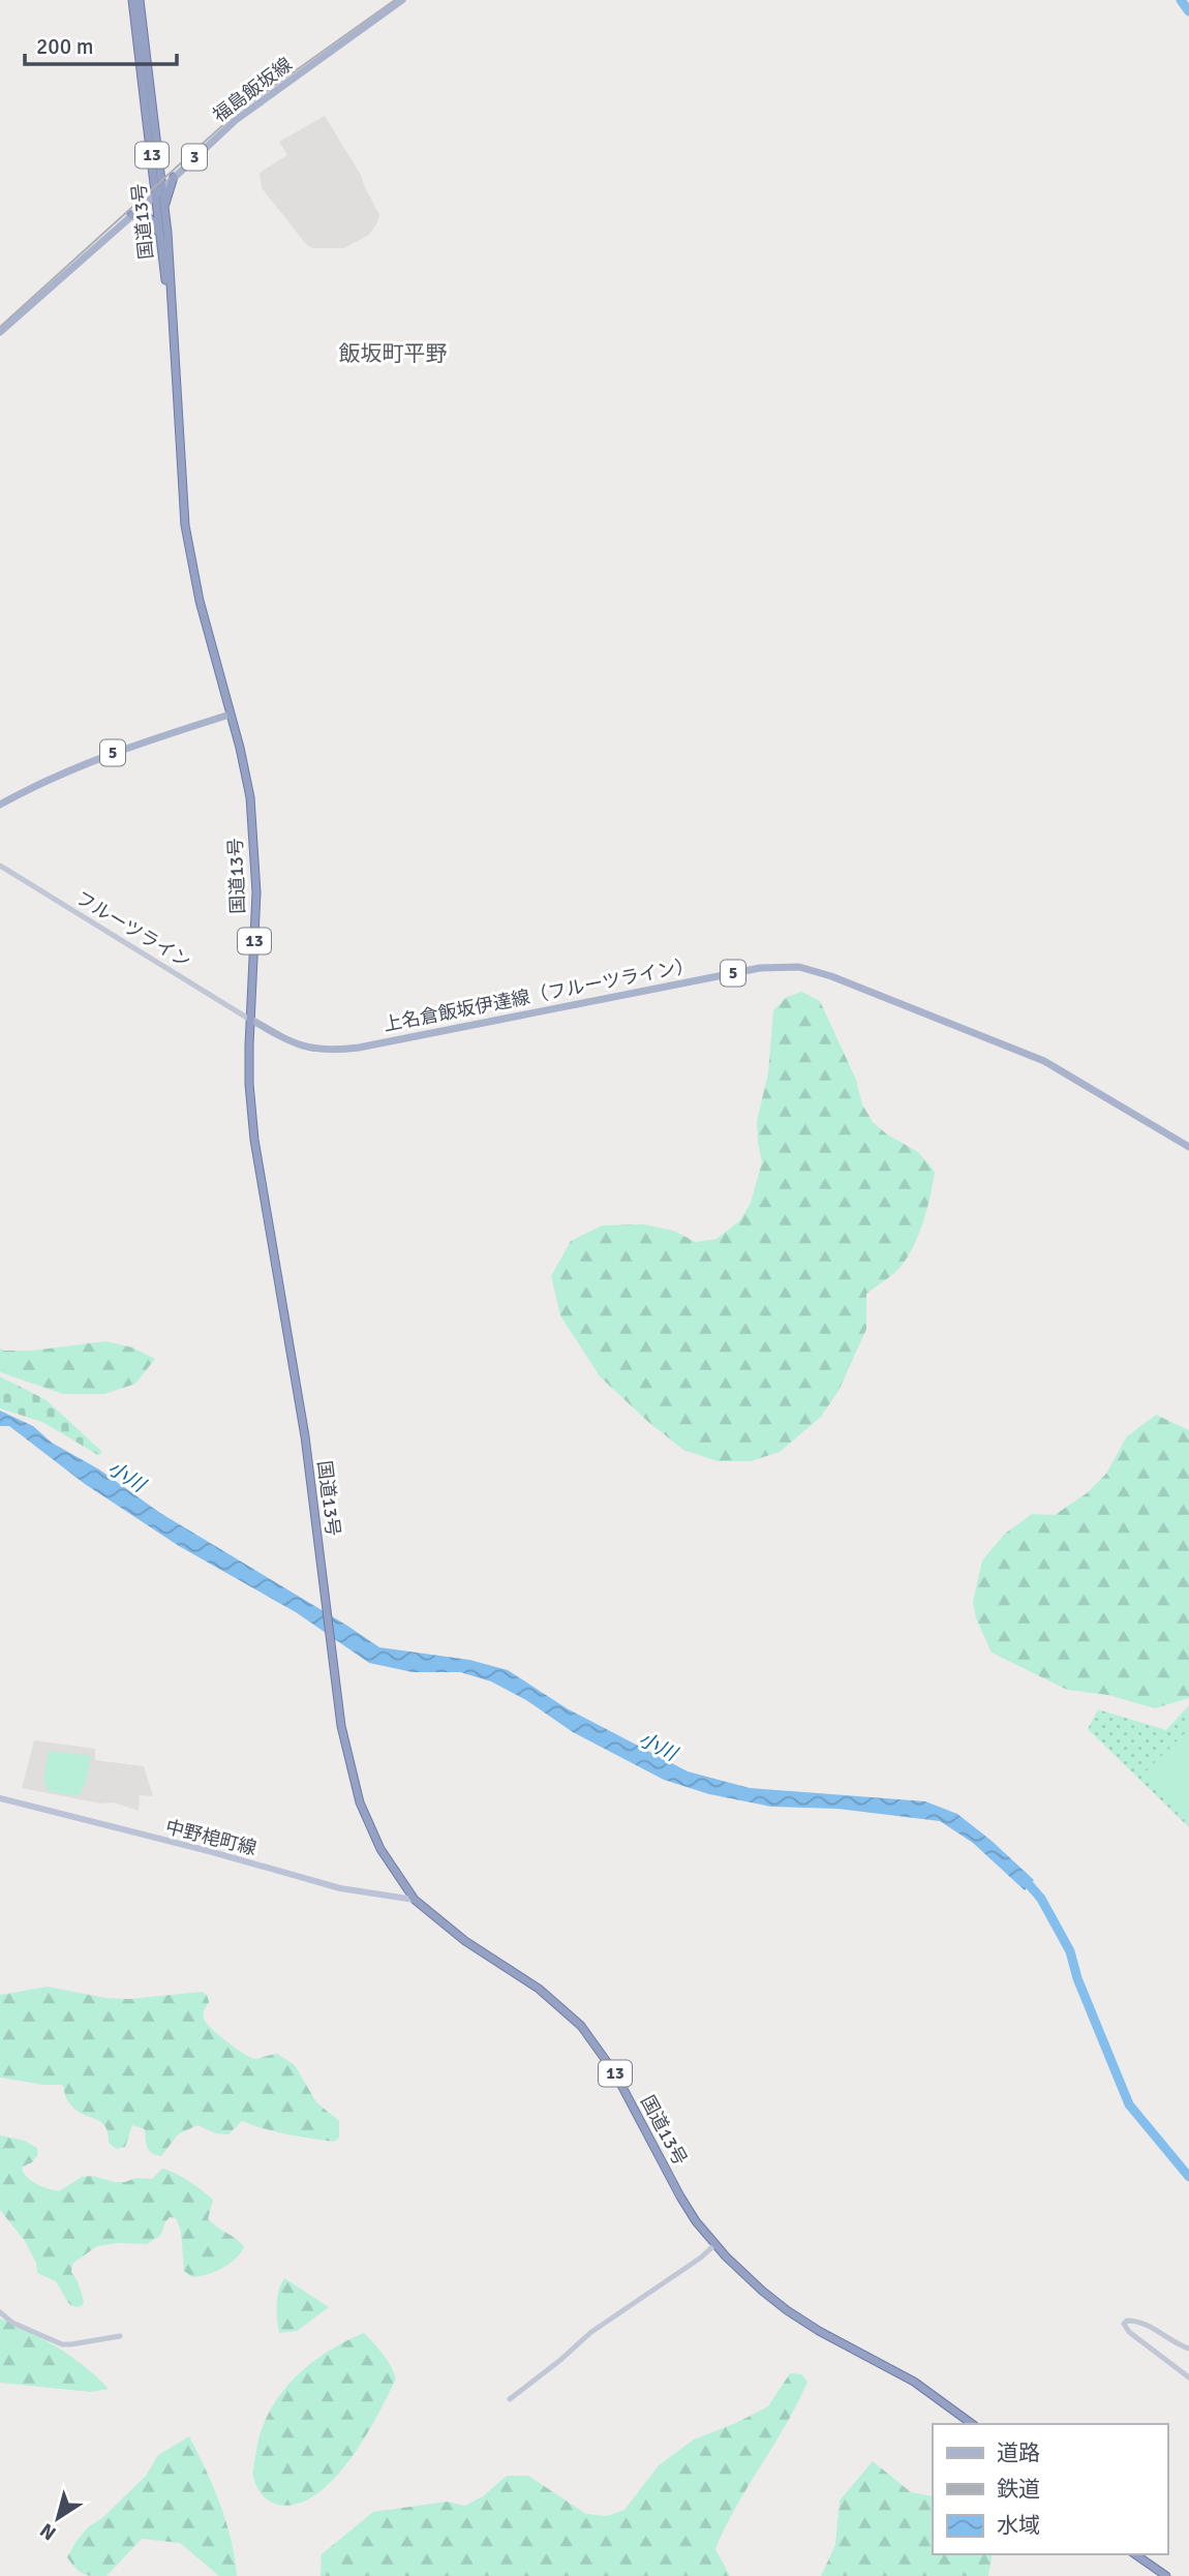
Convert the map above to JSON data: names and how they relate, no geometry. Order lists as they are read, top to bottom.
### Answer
{
  "streets": {
    "highway": ["13", "国道13号"],
    "main road": [
      "福島飯坂線",
      "3",
      "5",
      "上名倉飯坂伊達線（フルーツライン）",
      "中野梍町線"
    ],
    "street": ["フルーツライン"]
  },
  "crossings": [
    ["福島飯坂線", "国道13号"],
    ["国道13号", "5"],
    ["国道13号", "フルーツライン"],
    ["国道13号", "上名倉飯坂伊達線（フルーツライン）"],
    ["国道13号", "中野梍町線"],
    ["フルーツライン", "上名倉飯坂伊達線（フルーツライン）"]
  ],
  "districts": ["飯坂町平野"],
  "water": ["小川"],
  "legend": ["道路", "鉄道", "水域"],
  "scale_bar": "200 m",
  "north": "bottom left"
}
